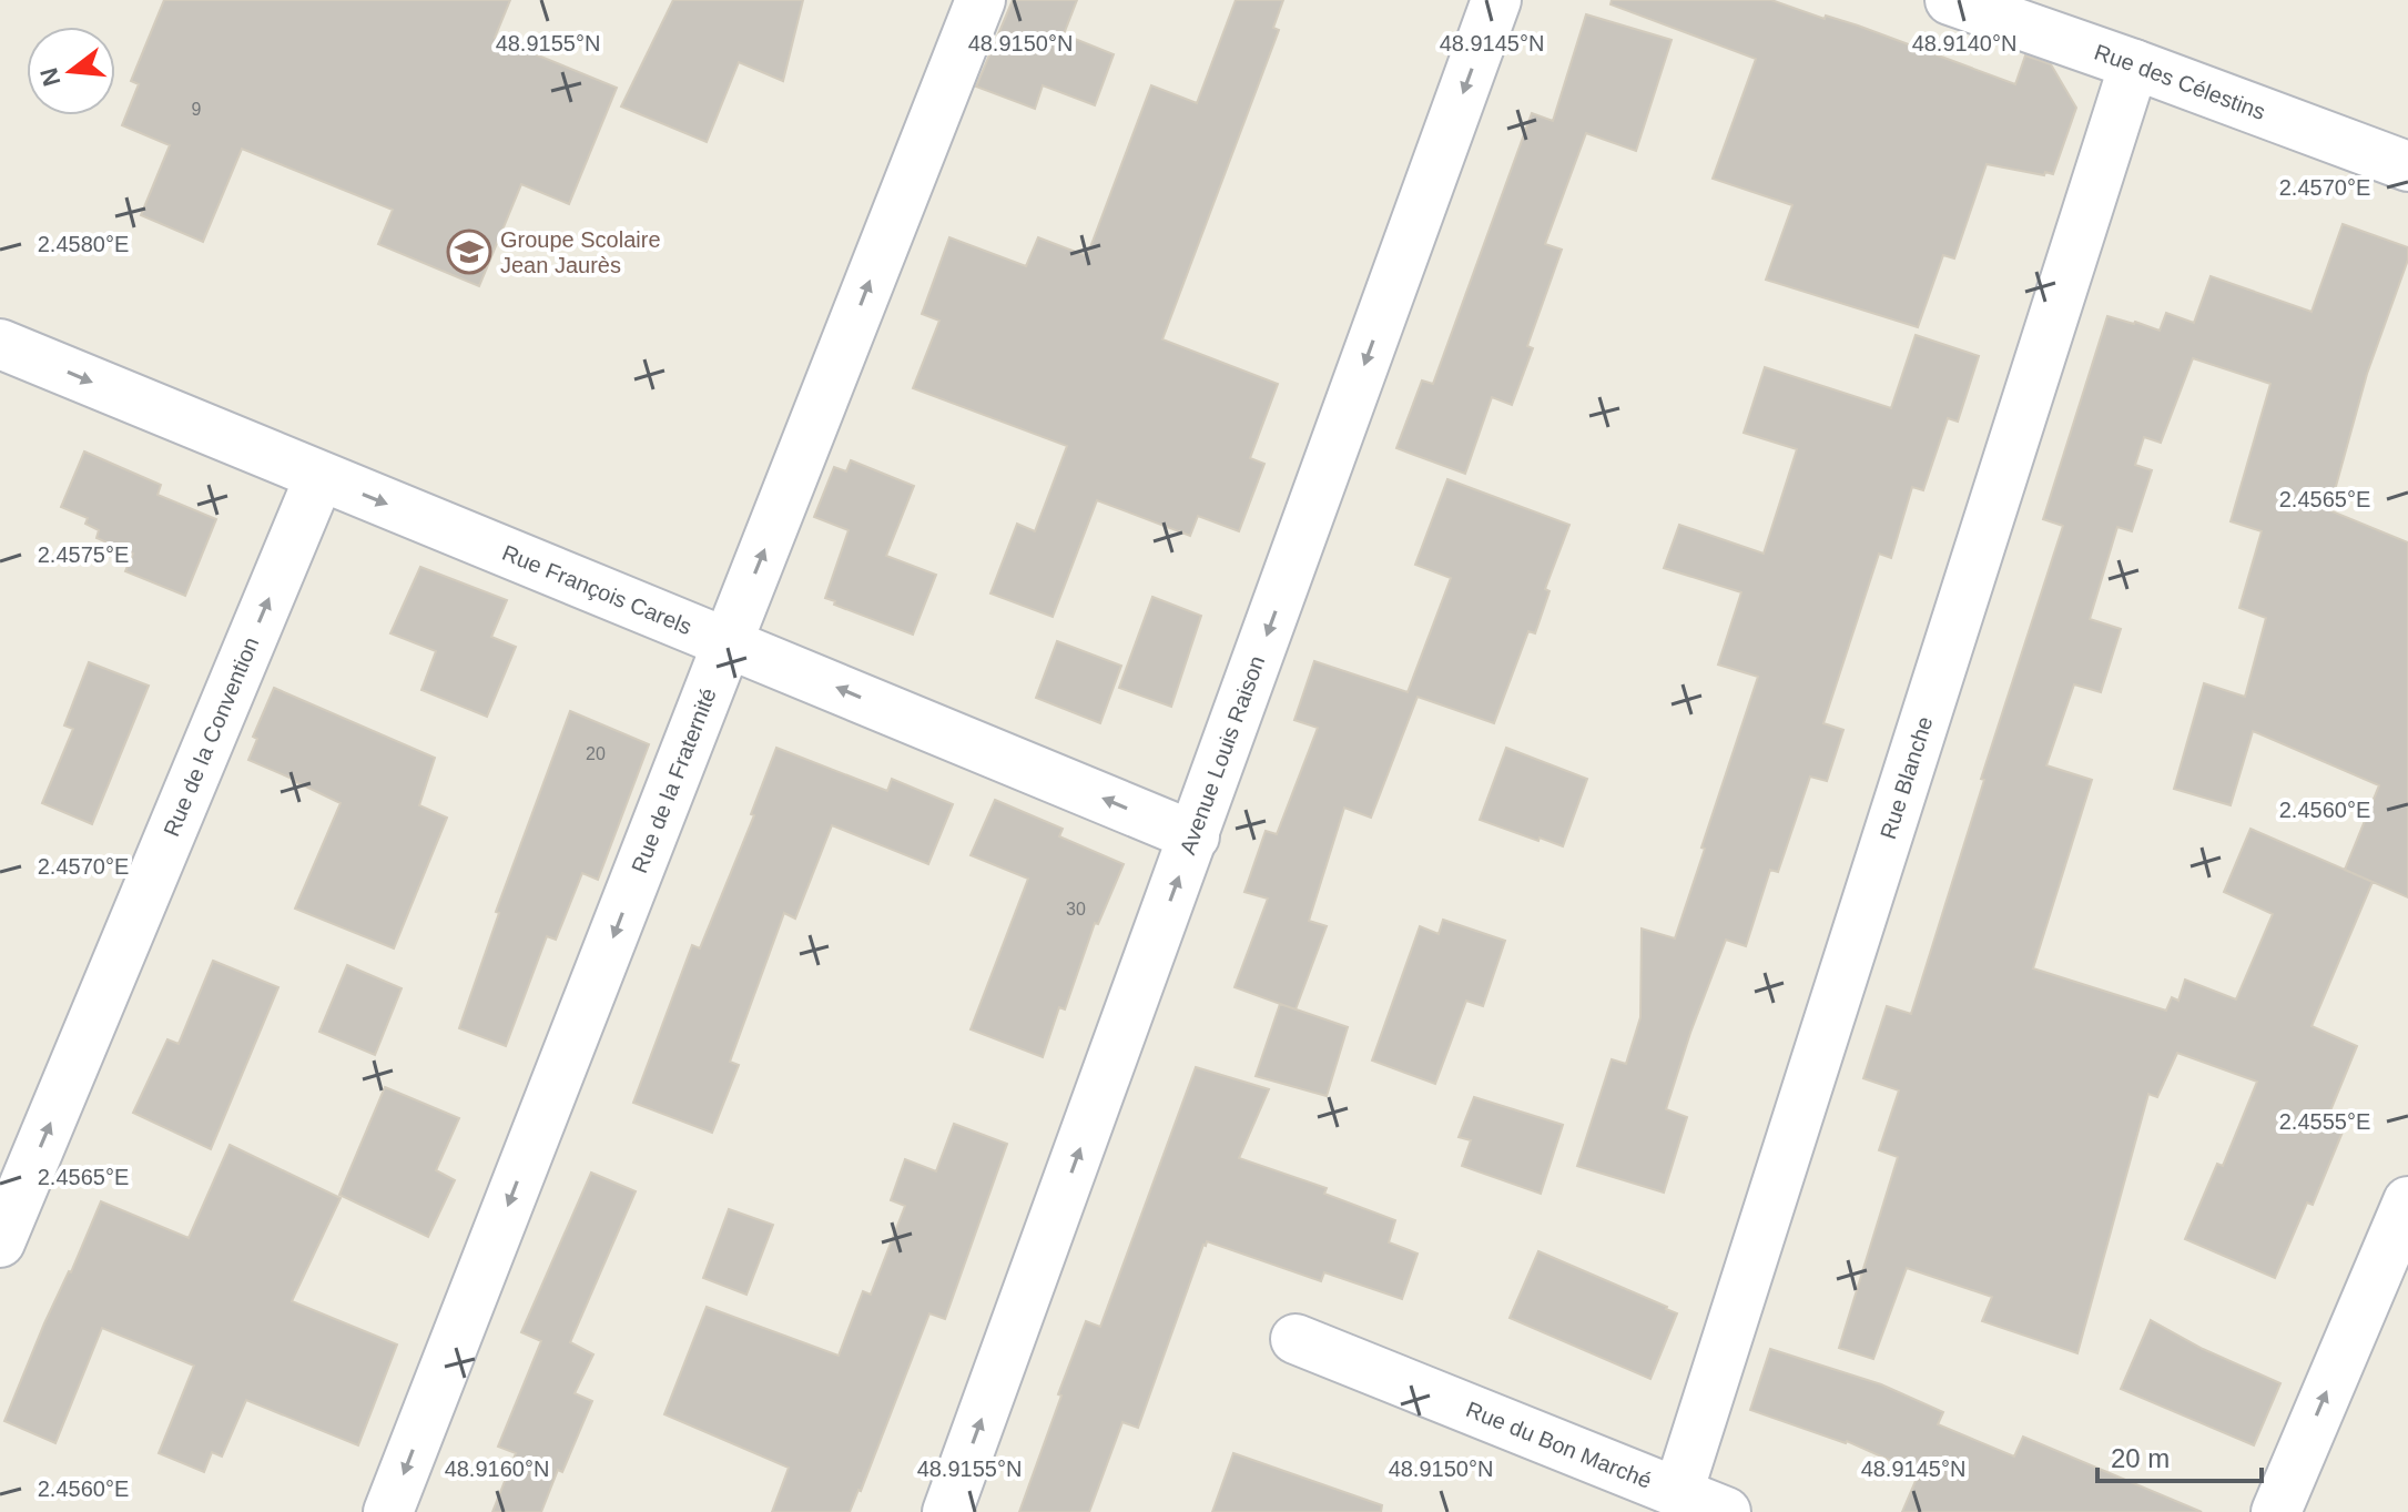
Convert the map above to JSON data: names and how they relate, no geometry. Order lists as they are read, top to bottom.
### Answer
{
  "streets": {
    "street": [
      "Rue des Célestins",
      "Rue François Carels",
      "Rue de la Convention",
      "Avenue Louis Raison",
      "Rue Blanche",
      "Rue de la Fraternité",
      "Rue du Bon Marché"
    ]
  },
  "crossings": [
    ["Rue des Célestins", "Rue Blanche"],
    ["Rue François Carels", "Rue de la Convention"],
    ["Rue François Carels", "Avenue Louis Raison"],
    ["Rue François Carels", "Rue de la Fraternité"],
    ["Rue Blanche", "Rue du Bon Marché"]
  ],
  "one_way": ["Rue de la Convention"],
  "places": {
    "school or university": ["Groupe Scolaire Jean Jaurès"]
  },
  "house_numbers": ["9", "20", "30"],
  "scale_bar": "20 m",
  "north": "left",
  "coordinates": [
    "48.9155°N",
    "48.9150°N",
    "48.9145°N",
    "48.9140°N",
    "2.4570°E",
    "2.4580°E",
    "2.4565°E",
    "2.4575°E",
    "2.4560°E",
    "2.4555°E",
    "48.9160°N"
  ]
}
